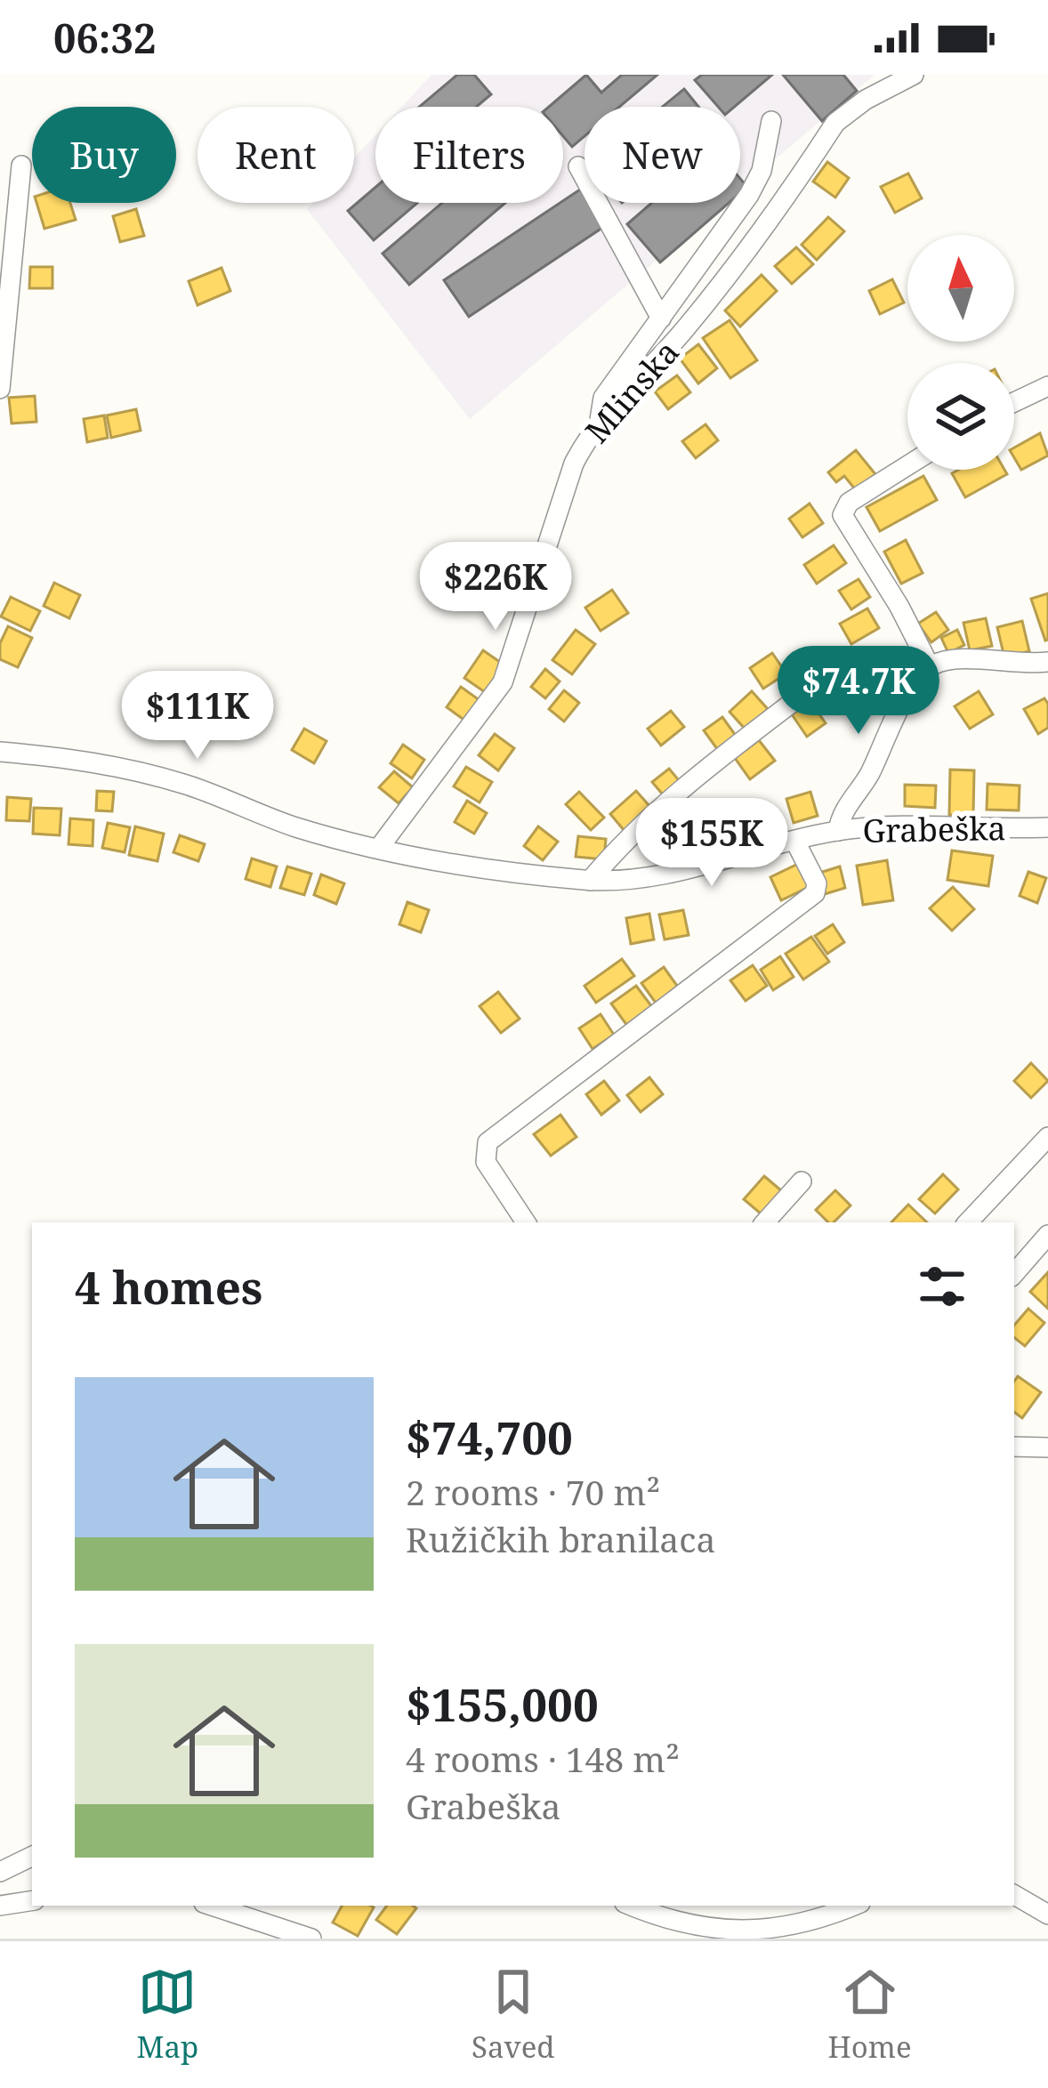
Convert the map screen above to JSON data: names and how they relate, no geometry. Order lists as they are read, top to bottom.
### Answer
{
  "streets": {
    "street": ["Mlinska", "Grabeška"]
  },
  "crossings": [
    ["Mlinska", "Grabeška"]
  ],
  "north": "top",
  "page": {
    "status": "06:32",
    "chip": [
      "Buy",
      "Rent",
      "Filters",
      "New"
    ],
    "price": [
      "$226K",
      "$74.7K",
      "$111K",
      "$155K"
    ],
    "heading": "4 homes",
    "list": [
      {
        "name": "$74,700",
        "note": "2 rooms · 70 m² · Ružičkih branilaca"
      },
      {
        "name": "$155,000",
        "note": "4 rooms · 148 m² · Grabeška"
      }
    ],
    "tabs": ["Map", "Saved", "Home"]
  }
}
